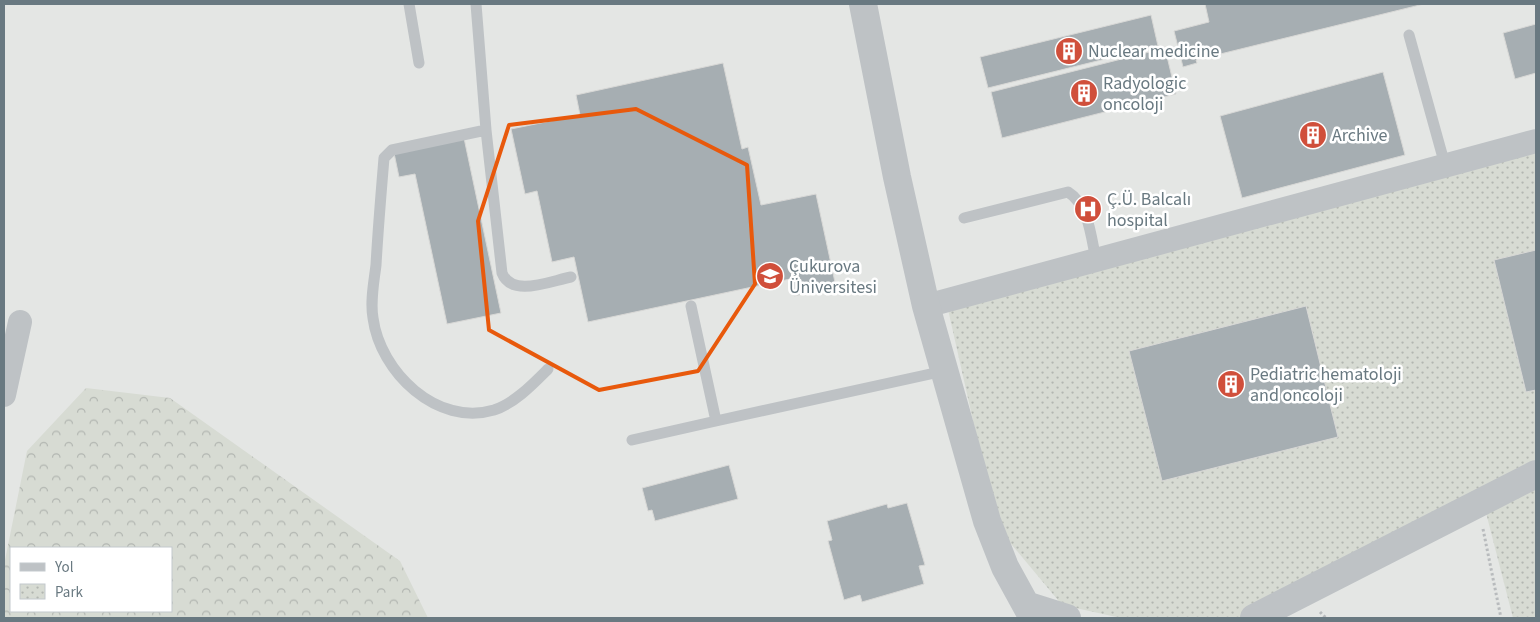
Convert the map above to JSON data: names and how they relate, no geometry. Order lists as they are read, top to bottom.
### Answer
{
  "places": {
    "building": [
      "Nuclear medicine",
      "Radyologic oncoloji",
      "Archive",
      "Pediatric hematoloji and oncoloji"
    ],
    "hospital": ["Ç.Ü. Balcalı hospital"],
    "school or university": ["Çukurova Üniversitesi"]
  },
  "legend": ["Yol", "Park"]
}
